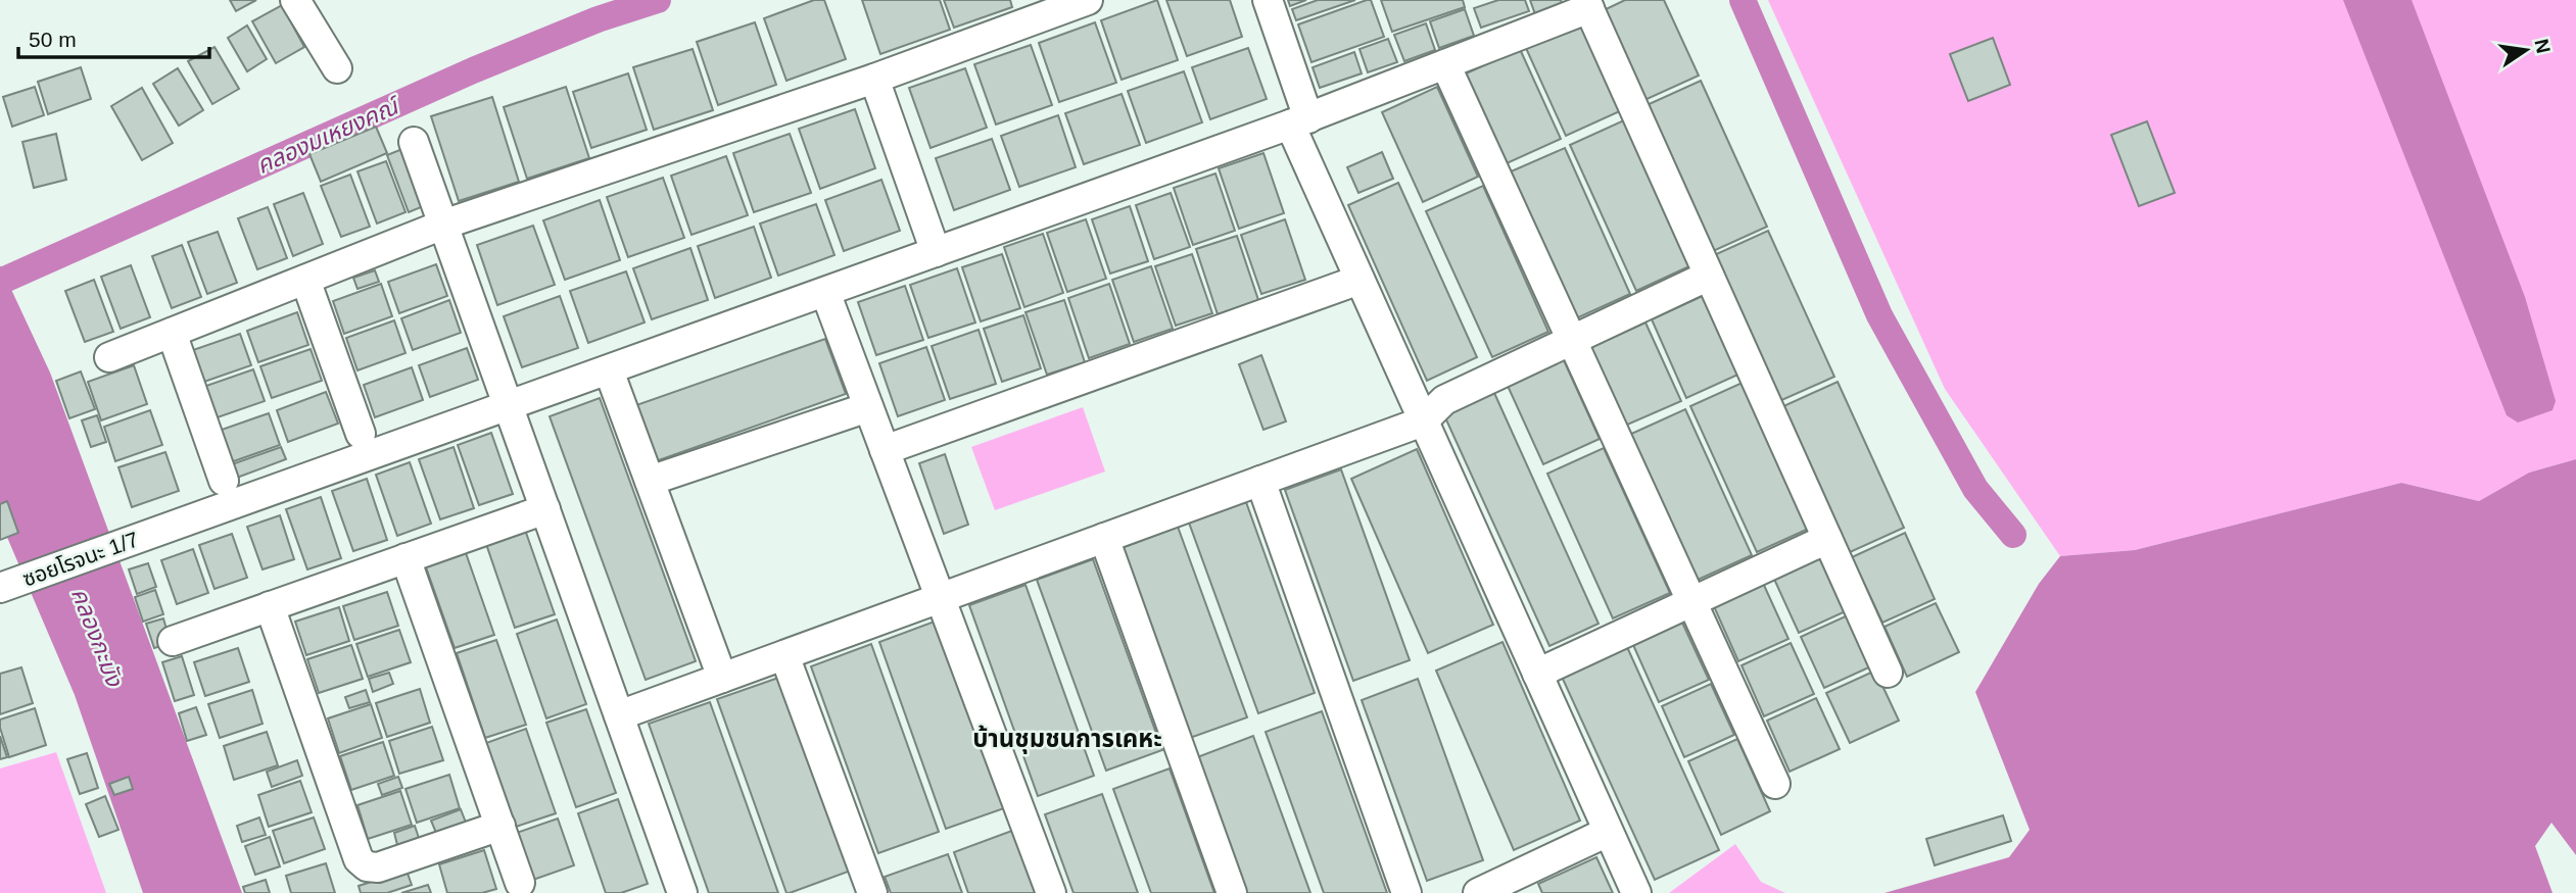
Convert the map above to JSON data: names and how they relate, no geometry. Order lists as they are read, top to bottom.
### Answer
{
  "streets": {
    "street": ["ซอยโรจนะ 1/7"]
  },
  "districts": ["บ้านชุมชนการเคหะ"],
  "water": ["คลองมเหยงคณ์", "คลองกะมัง"],
  "scale_bar": "50 m",
  "north": "right"
}
